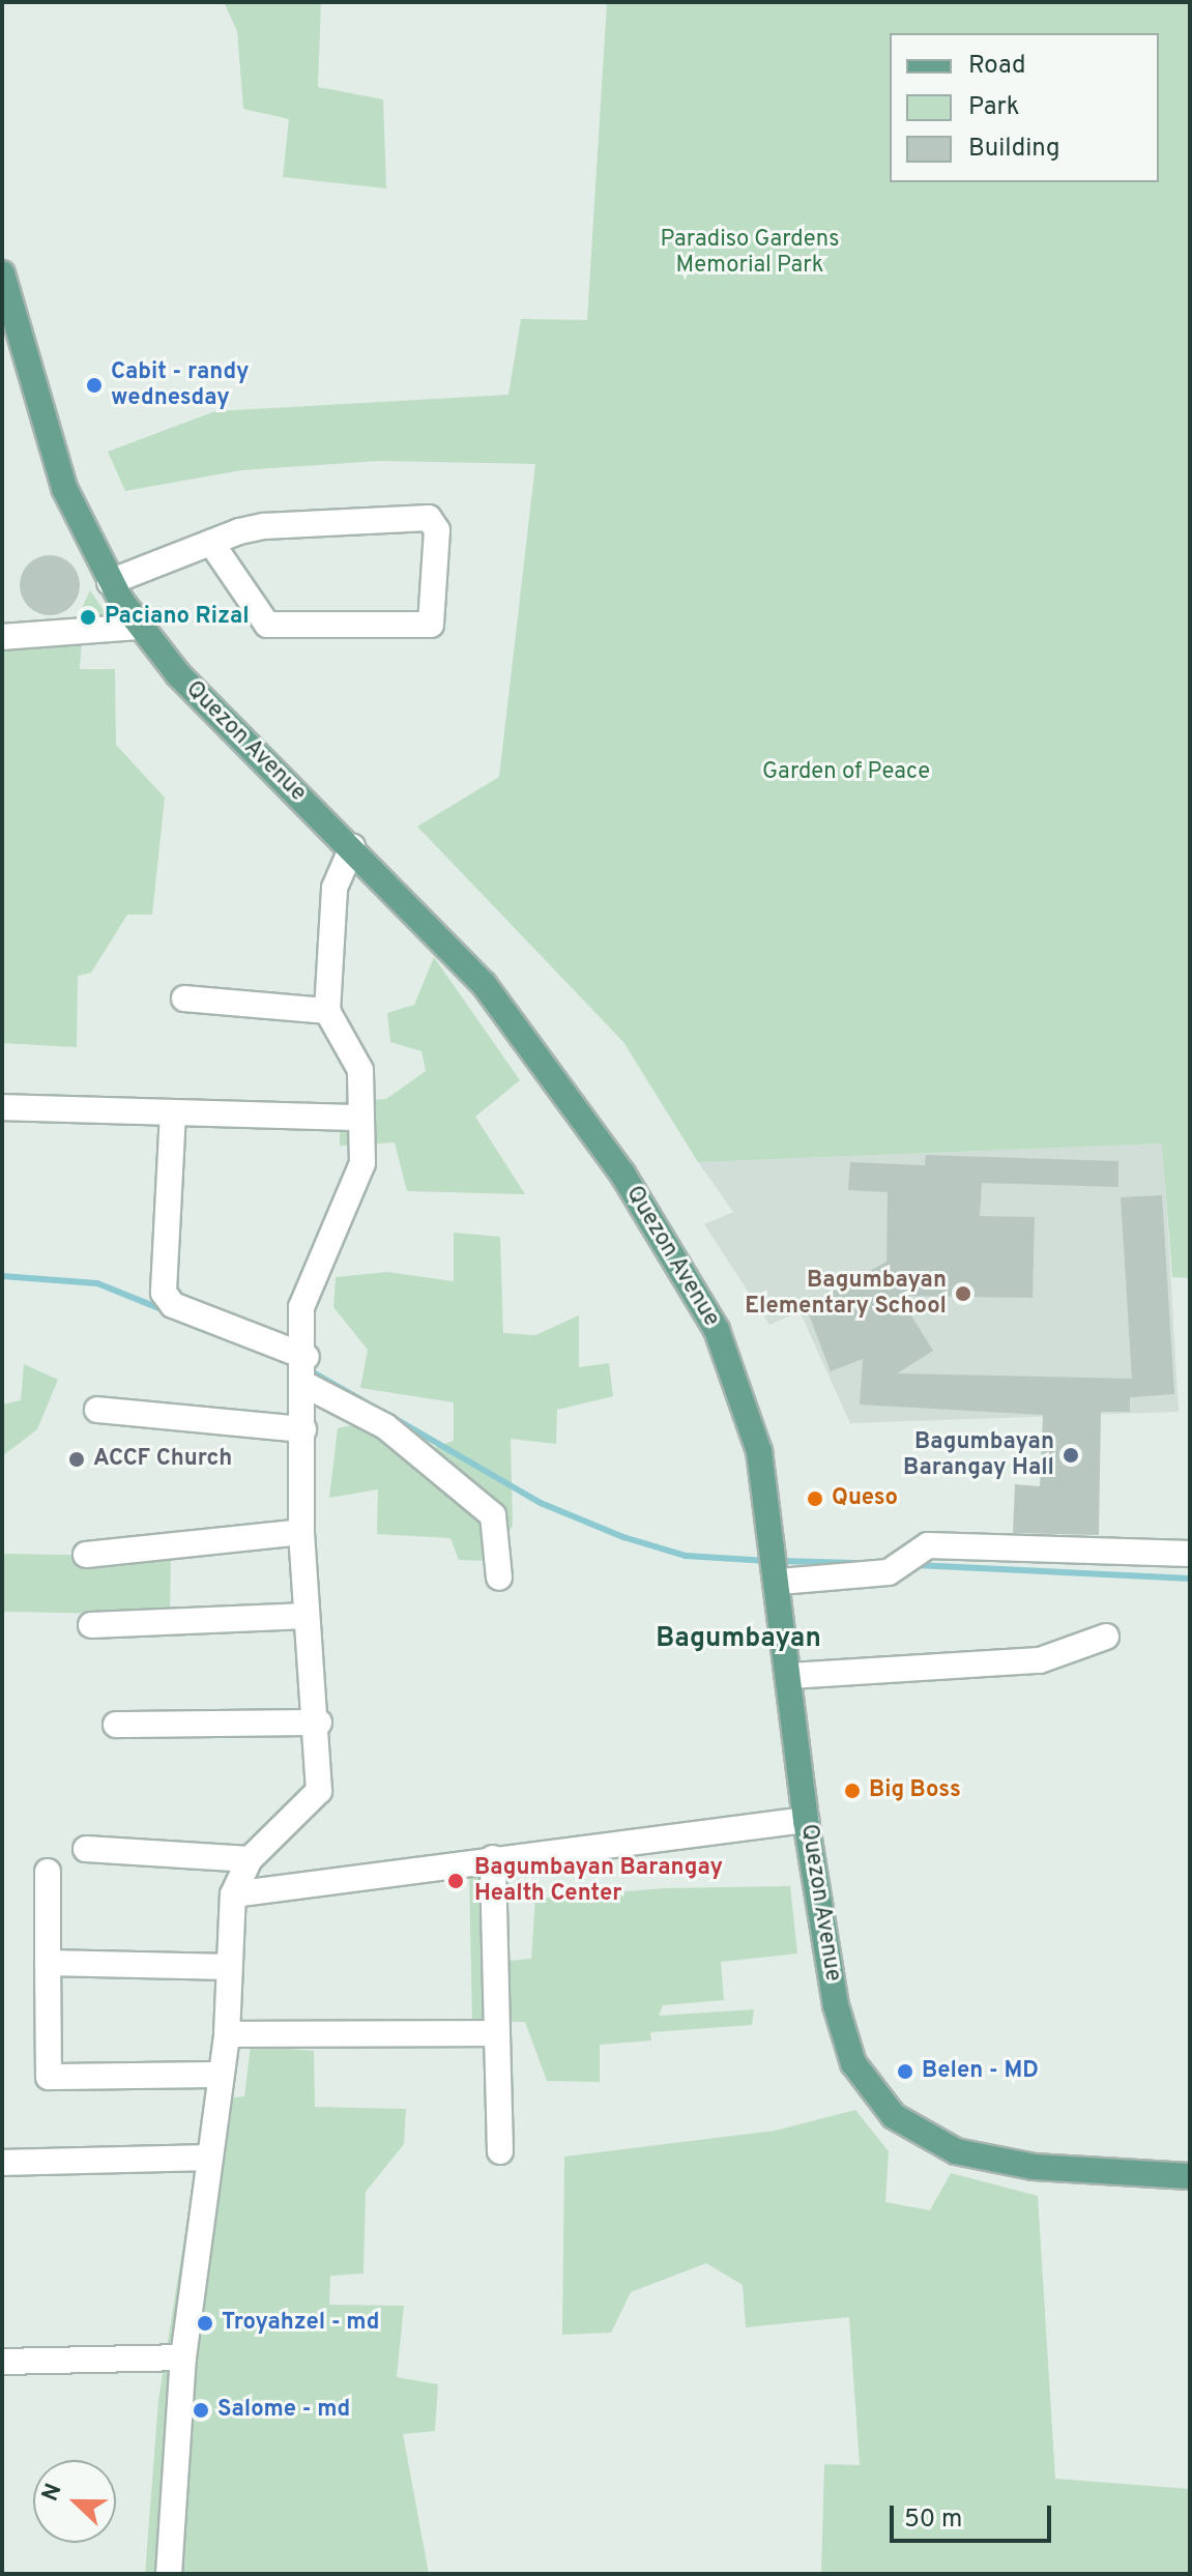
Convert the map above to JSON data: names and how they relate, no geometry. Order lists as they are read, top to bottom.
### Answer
{
  "streets": {
    "main road": ["Quezon Avenue"]
  },
  "districts": ["Bagumbayan"],
  "parks": ["Paradiso Gardens Memorial Park", "Garden of Peace"],
  "places": [
    "Cabit - randy wednesday",
    "Paciano Rizal",
    "Bagumbayan Elementary School",
    "Bagumbayan Barangay Hall",
    "ACCF Church",
    "Queso",
    "Big Boss",
    "Bagumbayan Barangay Health Center",
    "Belen - MD",
    "Troyahzel - md",
    "Salome - md"
  ],
  "legend": ["Road", "Park", "Building"],
  "scale_bar": "50 m",
  "north": "left"
}
